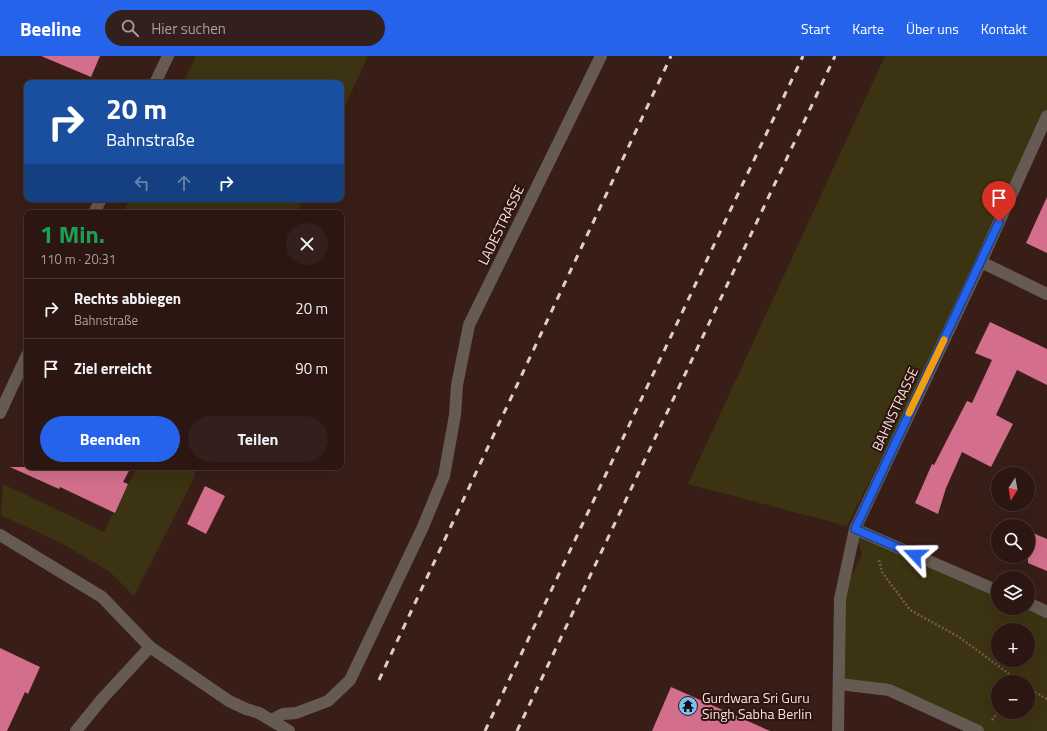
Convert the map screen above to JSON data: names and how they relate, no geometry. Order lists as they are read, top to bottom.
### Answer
{
  "streets": {
    "street": ["LADESTRASSE", "BAHNSTRASSE"]
  },
  "places": {
    "temple": ["Gurdwara Sri Guru Singh Sabha Berlin"]
  },
  "north": "bottom",
  "page": {
    "header": "Beeline",
    "search": "Hier suchen",
    "nav": [
      "Start",
      "Karte",
      "Über uns",
      "Kontakt"
    ],
    "turn": ["20 m", "Bahnstraße"],
    "heading": ["1 Min.", "110 m · 20:31"],
    "list": [
      {
        "name": "Rechts abbiegen",
        "note": "Bahnstraße",
        "value": "20 m"
      },
      {
        "name": "Ziel erreicht",
        "value": "90 m"
      }
    ],
    "buttons": ["Beenden", "Teilen"],
    "map_buttons": ["+", "−"]
  }
}
